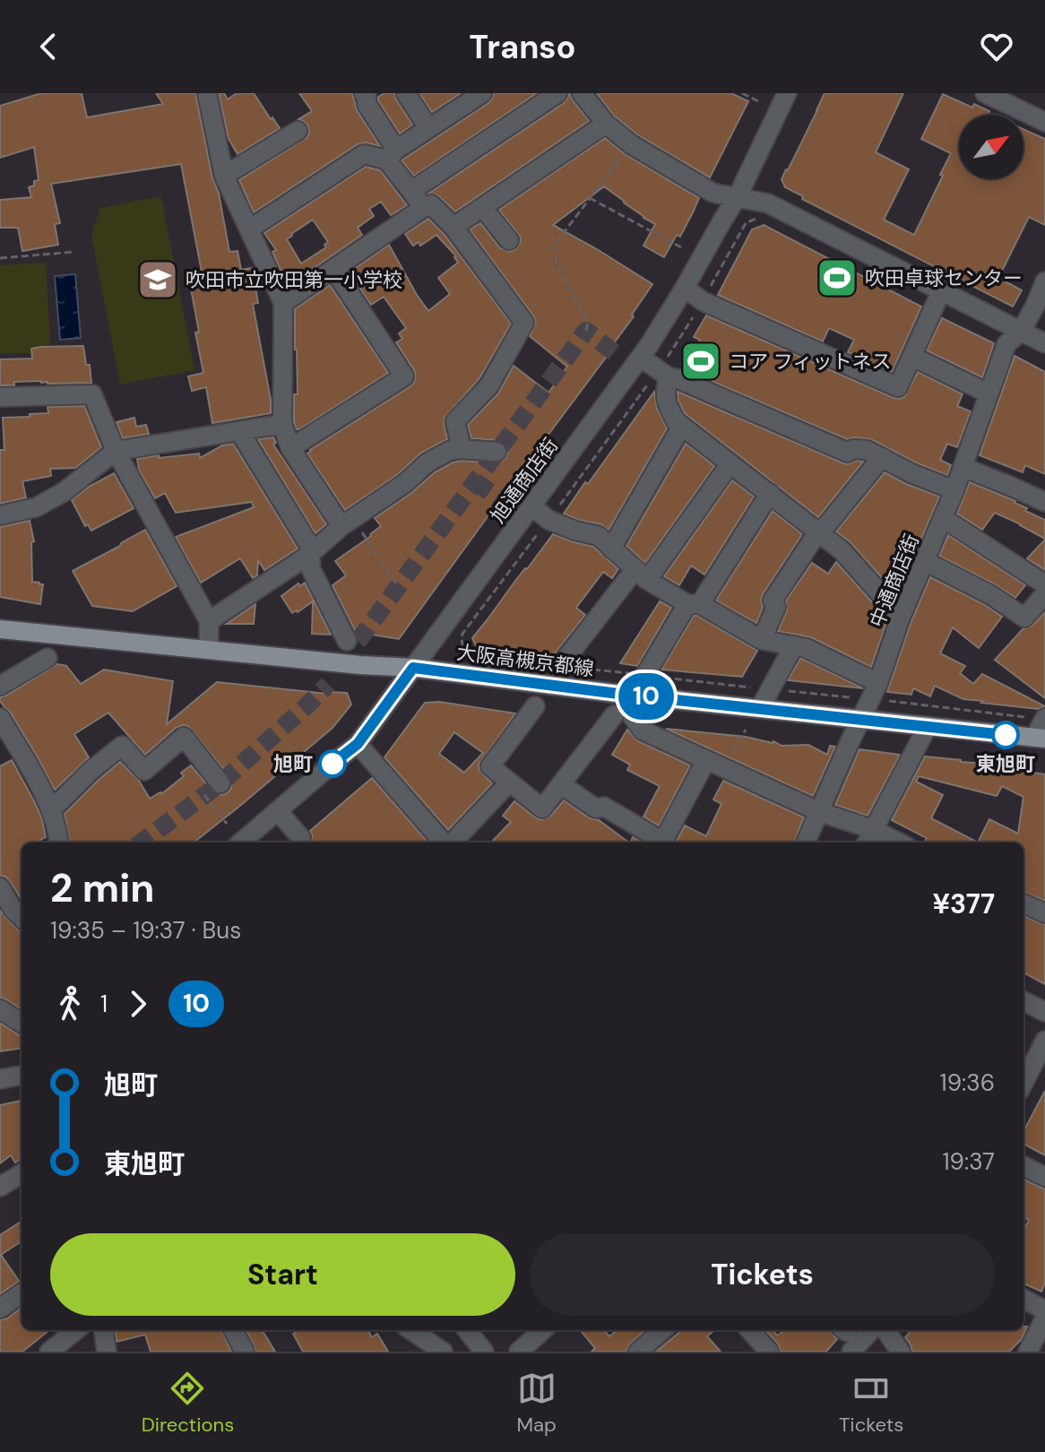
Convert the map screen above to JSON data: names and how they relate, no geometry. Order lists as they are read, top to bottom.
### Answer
{
  "streets": {
    "main road": ["大阪高槻京都線"],
    "street": ["旭通商店街", "中通商店街"]
  },
  "crossings": [
    ["旭通商店街", "大阪高槻京都線"],
    ["中通商店街", "大阪高槻京都線"]
  ],
  "places": {
    "sports": ["吹田卓球センター", "コア フィットネス"],
    "school or university": ["吹田市立吹田第一小学校"],
    "other": ["東旭町", "旭町"]
  },
  "lines": ["bus line 10"],
  "north": "top right",
  "page": {
    "header": "Transo",
    "on_map": "10",
    "heading": ["2 min", "19:35 – 19:37 · Bus", "¥377"],
    "legs": ["1", "10"],
    "list": [
      {
        "name": "旭町",
        "value": "19:36"
      },
      {
        "name": "東旭町",
        "value": "19:37"
      }
    ],
    "buttons": ["Start", "Tickets"],
    "tabs": ["Directions", "Map", "Tickets"]
  }
}
